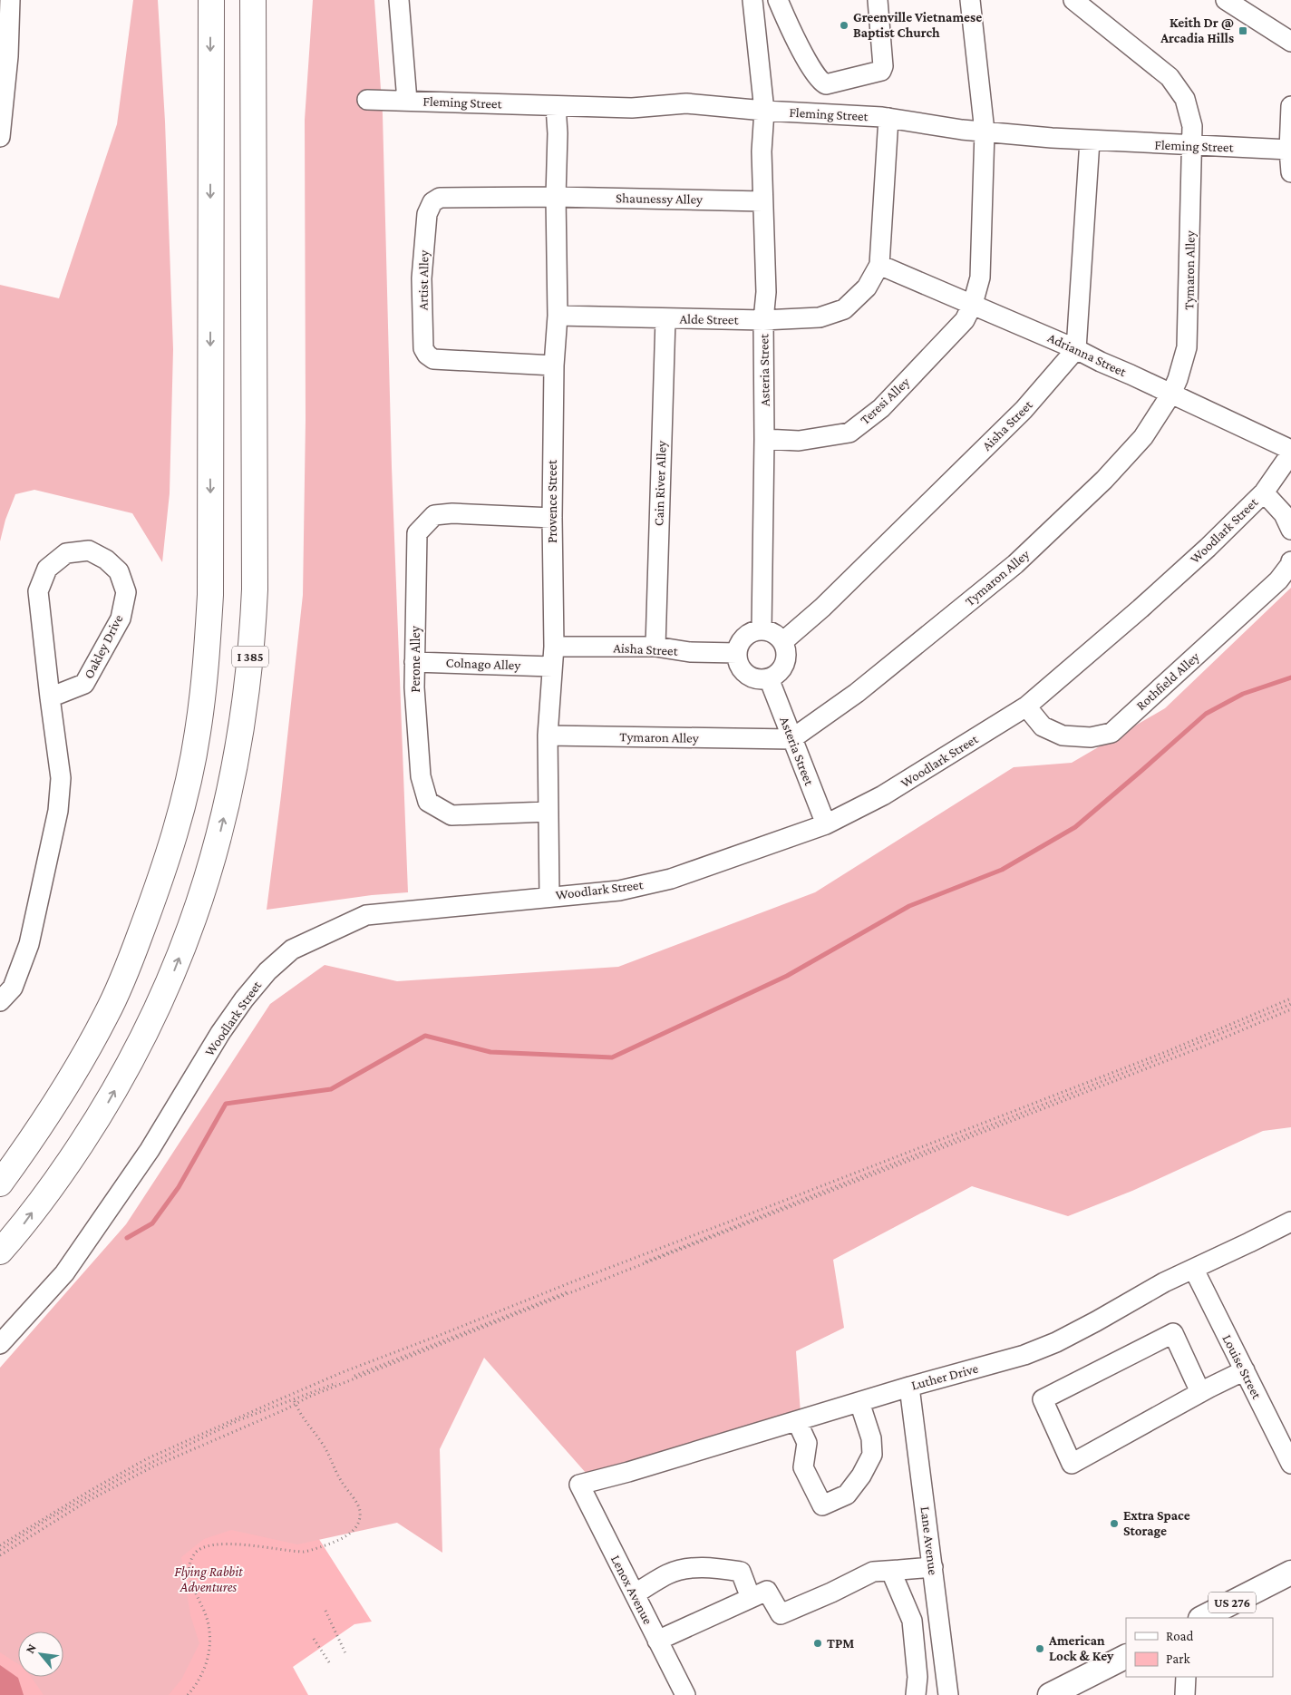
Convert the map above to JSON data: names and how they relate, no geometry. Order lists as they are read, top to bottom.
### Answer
{
  "streets": {
    "highway": ["I 385"],
    "main road": ["US 276"],
    "street": [
      "Fleming Street",
      "Shaunessy Alley",
      "Tymaron Alley",
      "Artist Alley",
      "Alde Street",
      "Adrianna Street",
      "Asteria Street",
      "Teresi Alley",
      "Aisha Street",
      "Cain River Alley",
      "Provence Street",
      "Woodlark Street",
      "Oakley Drive",
      "Perone Alley",
      "Colnago Alley",
      "Rothfield Alley",
      "Louise Street",
      "Luther Drive",
      "Lane Avenue",
      "Lenox Avenue"
    ]
  },
  "crossings": [
    ["Fleming Street", "Tymaron Alley"],
    ["Fleming Street", "Alde Street"],
    ["Fleming Street", "Asteria Street"],
    ["Fleming Street", "Teresi Alley"],
    ["Fleming Street", "Provence Street"],
    ["Shaunessy Alley", "Artist Alley"],
    ["Shaunessy Alley", "Asteria Street"],
    ["Shaunessy Alley", "Provence Street"],
    ["Tymaron Alley", "Adrianna Street"],
    ["Tymaron Alley", "Asteria Street"],
    ["Tymaron Alley", "Provence Street"],
    ["Artist Alley", "Provence Street"],
    ["Alde Street", "Adrianna Street"],
    ["Alde Street", "Asteria Street"],
    ["Alde Street", "Cain River Alley"],
    ["Alde Street", "Provence Street"],
    ["Adrianna Street", "Teresi Alley"],
    ["Adrianna Street", "Aisha Street"],
    ["Asteria Street", "Teresi Alley"],
    ["Asteria Street", "Aisha Street"],
    ["Asteria Street", "Woodlark Street"],
    ["Aisha Street", "Cain River Alley"],
    ["Aisha Street", "Provence Street"],
    ["Provence Street", "Woodlark Street"],
    ["Provence Street", "Perone Alley"],
    ["Provence Street", "Colnago Alley"],
    ["Woodlark Street", "Rothfield Alley"],
    ["Perone Alley", "Colnago Alley"],
    ["Louise Street", "Luther Drive"],
    ["Luther Drive", "Lane Avenue"],
    ["Luther Drive", "Lenox Avenue"]
  ],
  "parks": ["Flying Rabbit Adventures"],
  "places": {
    "other": [
      "Greenville Vietnamese Baptist Church",
      "Extra Space Storage",
      "TPM",
      "American Lock & Key"
    ],
    "transit": ["Keith Dr @ Arcadia Hills"]
  },
  "legend": ["Road", "Park"],
  "north": "top left"
}
